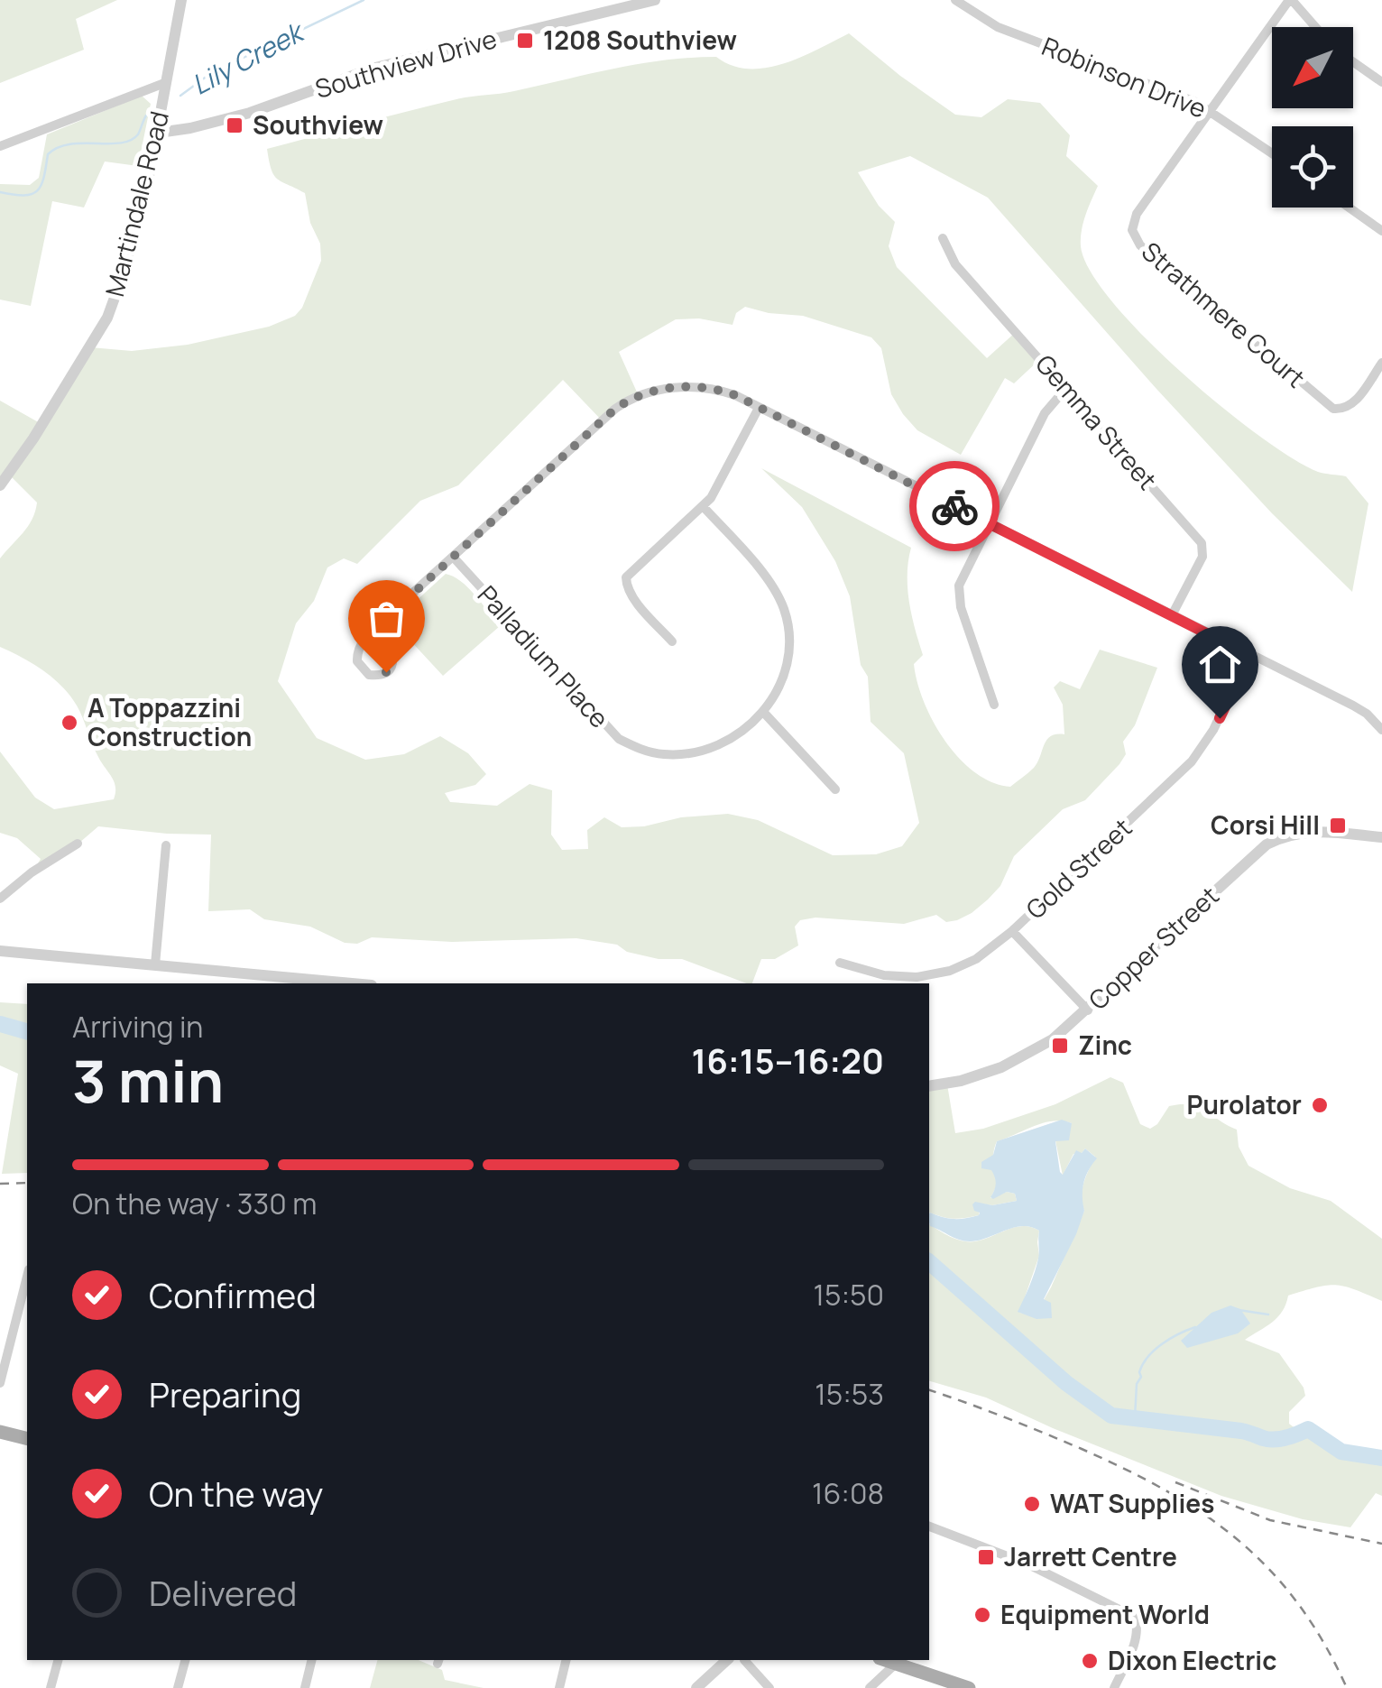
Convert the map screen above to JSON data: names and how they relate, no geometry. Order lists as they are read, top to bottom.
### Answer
{
  "streets": {
    "street": [
      "Southview Drive",
      "Robinson Drive",
      "Martindale Road",
      "Strathmere Court",
      "Gemma Street",
      "Palladium Place",
      "Gold Street",
      "Copper Street"
    ]
  },
  "crossings": [
    ["Southview Drive", "Martindale Road"],
    ["Robinson Drive", "Strathmere Court"]
  ],
  "water": ["Lily Creek"],
  "places": {
    "transit": [
      "1208 Southview",
      "Southview",
      "Corsi Hill",
      "Zinc",
      "Jarrett Centre"
    ],
    "other": [
      "A Toppazzini Construction",
      "Purolator",
      "WAT Supplies",
      "Equipment World",
      "Dixon Electric"
    ]
  },
  "north": "bottom left",
  "page": {
    "heading": ["3 min", "Arriving in", "16:15–16:20"],
    "bar": "On the way · 330 m",
    "list": [
      ["Confirmed", "15:50"],
      ["Preparing", "15:53"],
      ["On the way", "16:08"],
      "Delivered"
    ]
  }
}
